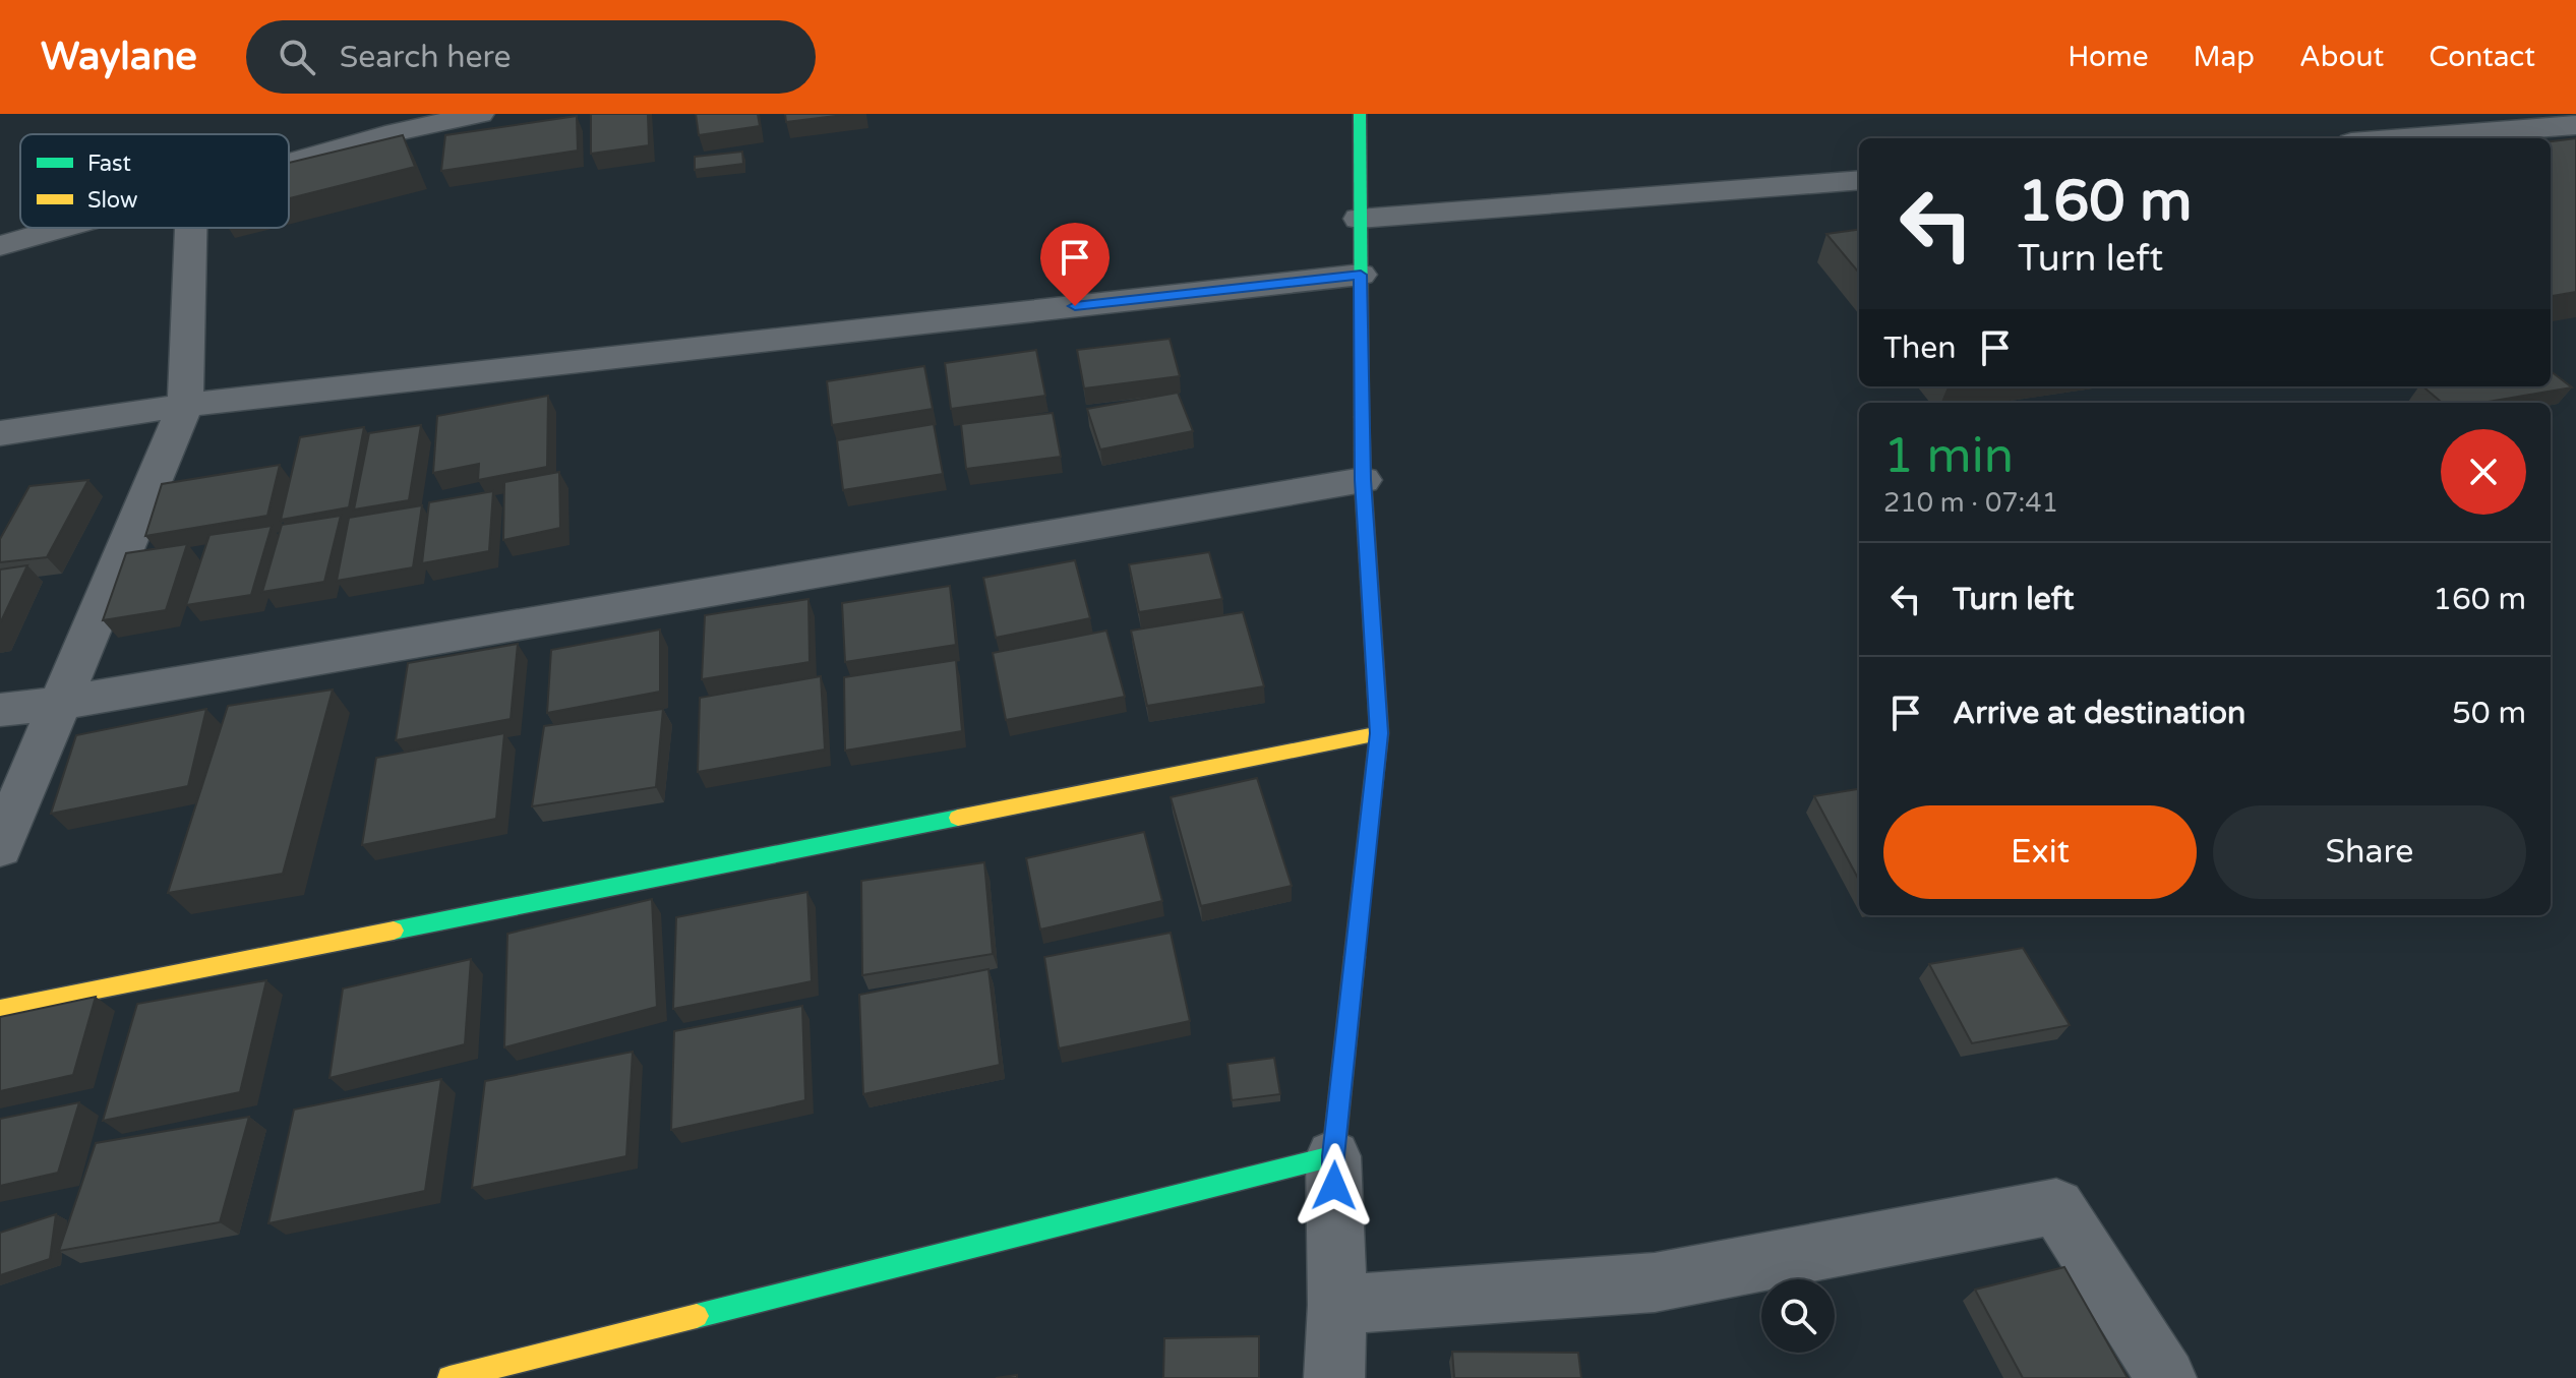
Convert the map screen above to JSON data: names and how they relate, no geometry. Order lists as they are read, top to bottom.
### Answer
{
  "legend": ["Fast", "Slow"],
  "page": {
    "header": "Waylane",
    "search": "Search here",
    "nav": [
      "Home",
      "Map",
      "About",
      "Contact"
    ],
    "turn": ["160 m", "Turn left"],
    "then": "Then",
    "heading": ["1 min", "210 m · 07:41"],
    "list": [
      {
        "name": "Turn left",
        "value": "160 m"
      },
      {
        "name": "Arrive at destination",
        "value": "50 m"
      }
    ],
    "buttons": ["Exit", "Share"]
  }
}
